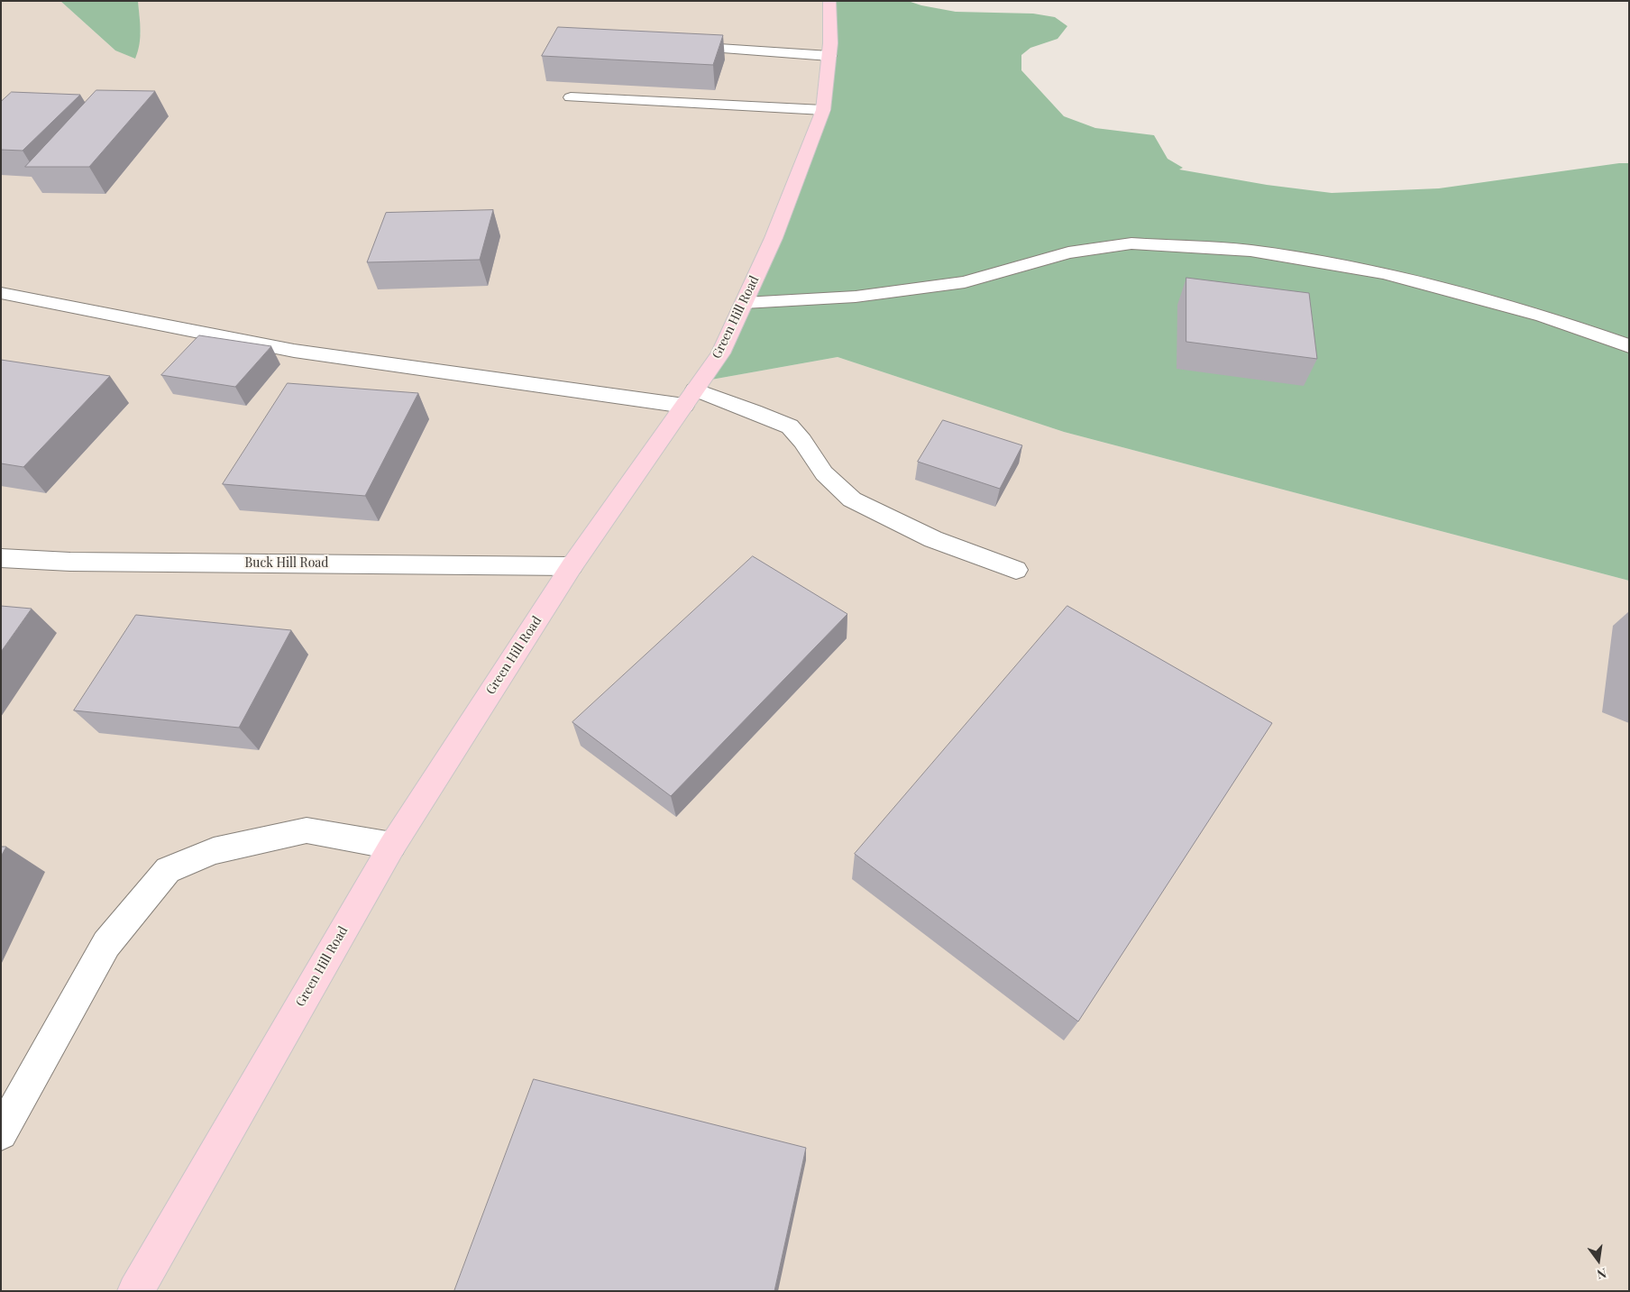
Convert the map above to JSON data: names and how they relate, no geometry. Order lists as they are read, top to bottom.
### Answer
{
  "streets": {
    "main road": ["Green Hill Road"],
    "street": ["Buck Hill Road"]
  },
  "crossings": [
    ["Green Hill Road", "Buck Hill Road"]
  ],
  "north": "bottom"
}
